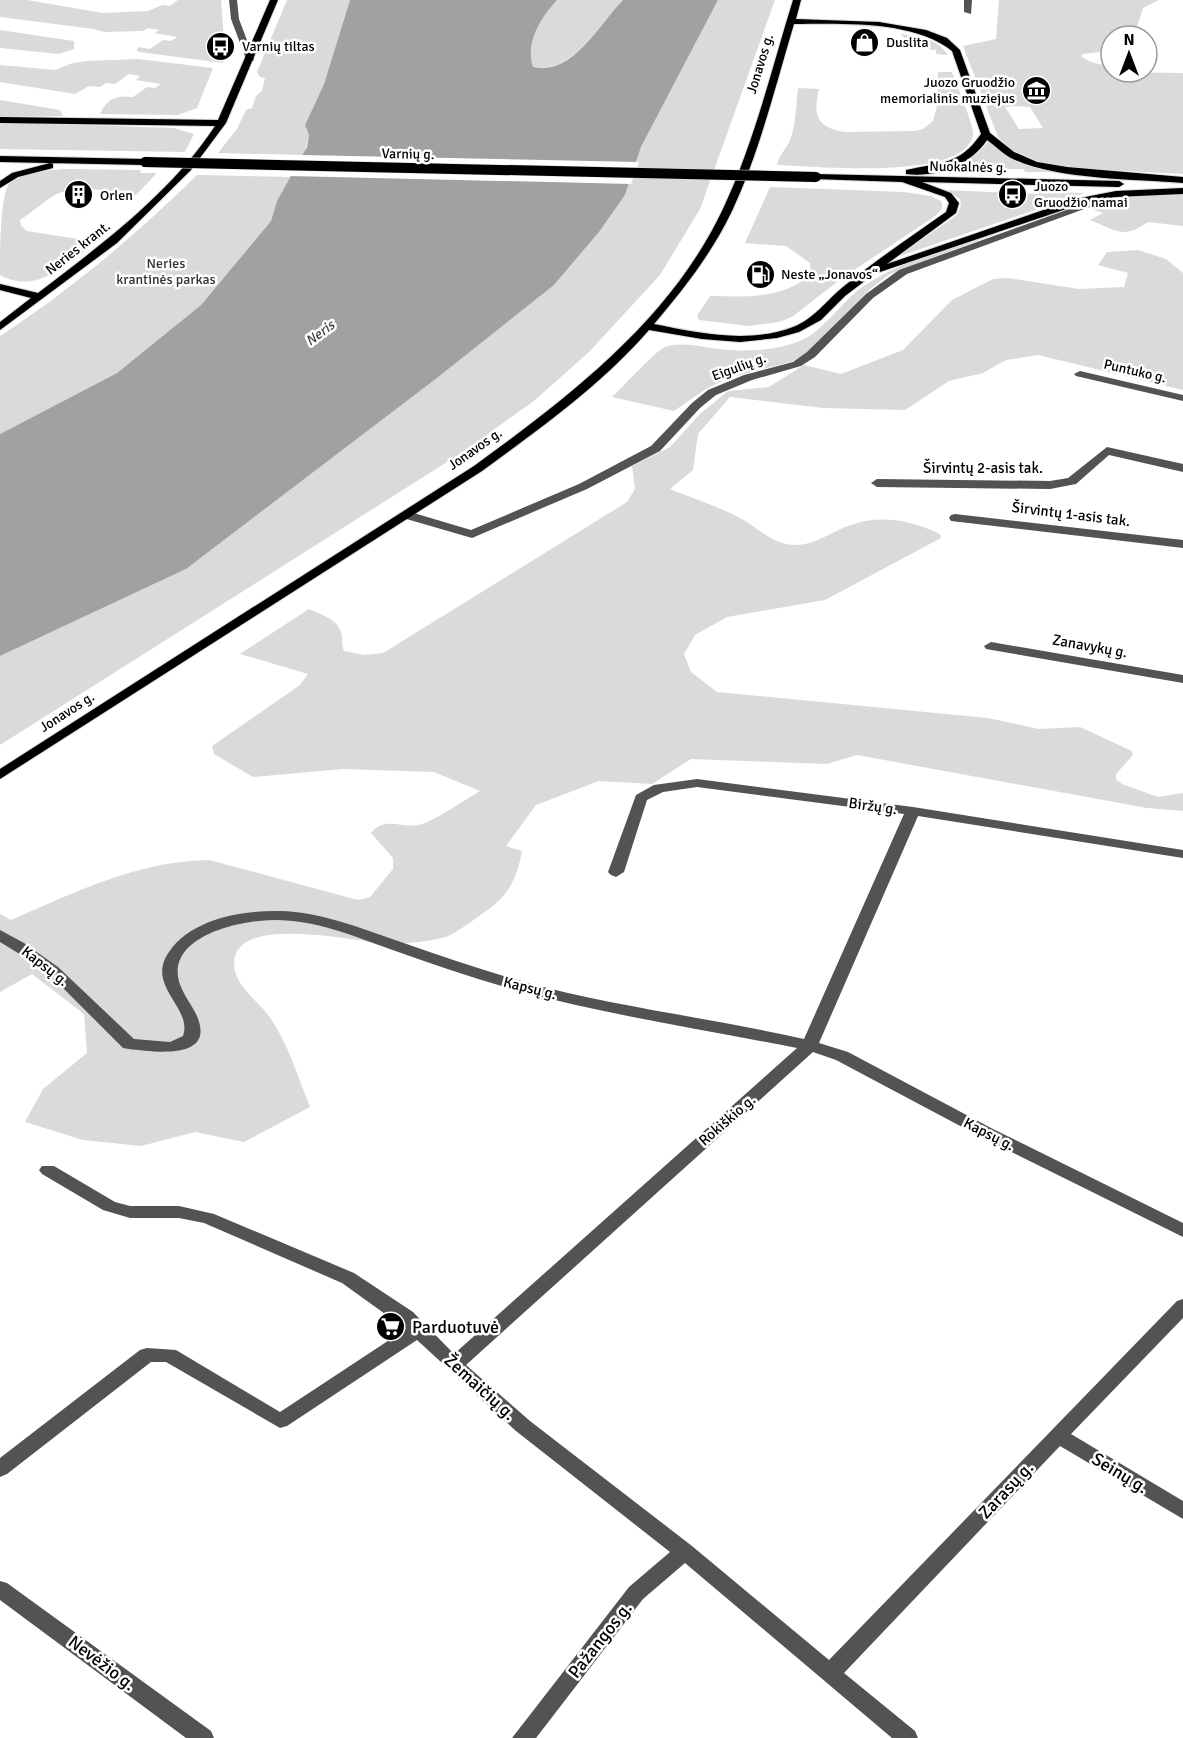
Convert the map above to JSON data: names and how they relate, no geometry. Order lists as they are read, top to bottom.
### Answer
{
  "streets": {
    "main road": [
      "Jonavos g.",
      "Varnių g.",
      "Nuokalnės g.",
      "Neries krant."
    ],
    "street": [
      "Eigulių g.",
      "Puntuko g.",
      "Širvintų 2-asis tak.",
      "Širvintų 1-asis tak.",
      "Zanavykų g.",
      "Biržų g.",
      "Kapsų g.",
      "Rokiškio g.",
      "Žemaičių g.",
      "Seinų g.",
      "Zarasų g.",
      "Pažangos g.",
      "Nevėžio g."
    ]
  },
  "crossings": [
    ["Jonavos g.", "Eigulių g."],
    ["Varnių g.", "Nuokalnės g."],
    ["Biržų g.", "Rokiškio g."],
    ["Kapsų g.", "Rokiškio g."],
    ["Rokiškio g.", "Žemaičių g."],
    ["Žemaičių g.", "Zarasų g."],
    ["Žemaičių g.", "Pažangos g."],
    ["Seinų g.", "Zarasų g."]
  ],
  "water": ["Neris"],
  "parks": ["Neries krantinės parkas"],
  "places": {
    "shop": ["Duslita"],
    "bus stop": ["Varnių tiltas", "Juozo Gruodžio namai"],
    "museum": ["Juozo Gruodžio memorialinis muziejus"],
    "building": ["Orlen"],
    "fuel station": ["Neste „Jonavos“"],
    "supermarket": ["Parduotuvė"]
  },
  "north": "top"
}
